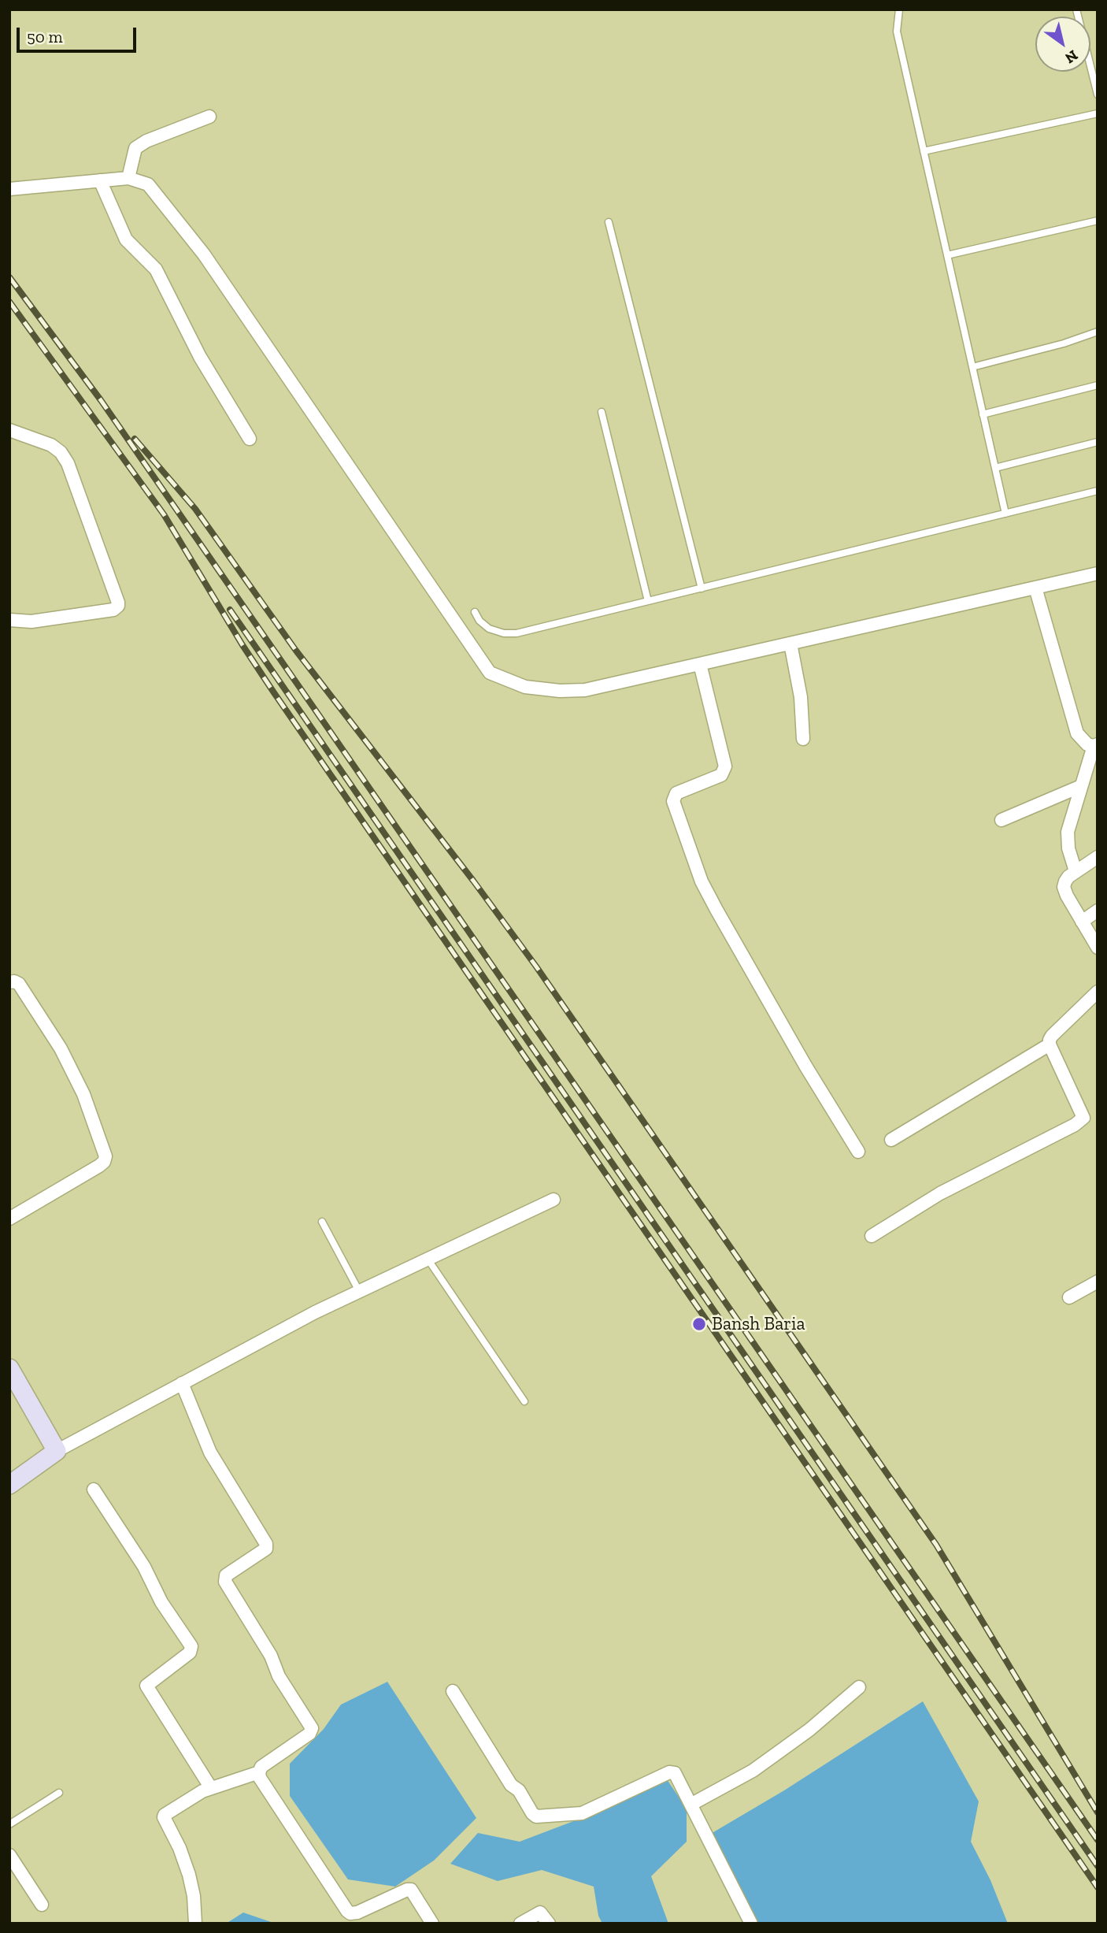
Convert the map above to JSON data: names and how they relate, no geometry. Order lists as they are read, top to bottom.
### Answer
{
  "places": ["Bansh Baria"],
  "scale_bar": "50 m",
  "north": "bottom right"
}
